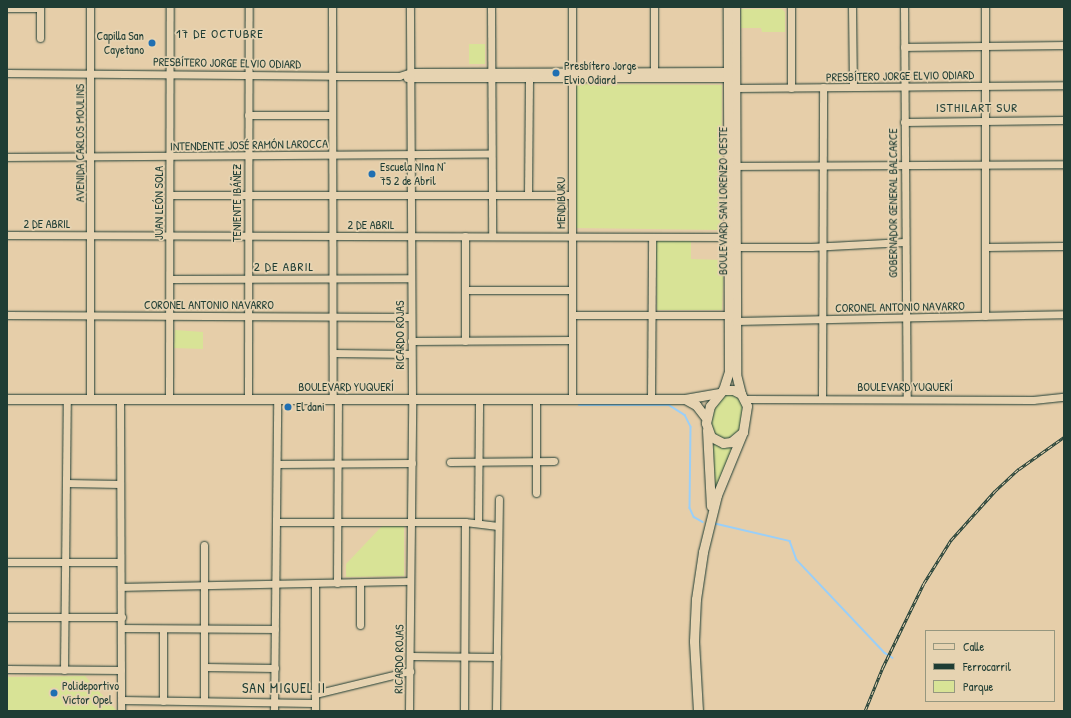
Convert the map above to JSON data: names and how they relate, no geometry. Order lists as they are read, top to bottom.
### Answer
{
  "streets": {
    "main road": ["BOULEVARD SAN LORENZO OESTE", "BOULEVARD YUQUERÍ"],
    "street": [
      "PRESBÍTERO JORGE ELVIO ODIARD",
      "AVENIDA CARLOS MOULINS",
      "INTENDENTE JOSÉ RAMÓN LAROCCA",
      "JUAN LEÓN SOLA",
      "TENIENTE IBÁÑEZ",
      "MENDIBURU",
      "GOBERNADOR GENERAL BALCARCE",
      "2 DE ABRIL",
      "CORONEL ANTONIO NAVARRO",
      "RICARDO ROJAS"
    ]
  },
  "crossings": [
    ["PRESBÍTERO JORGE ELVIO ODIARD", "AVENIDA CARLOS MOULINS"],
    ["PRESBÍTERO JORGE ELVIO ODIARD", "BOULEVARD SAN LORENZO OESTE"],
    ["PRESBÍTERO JORGE ELVIO ODIARD", "JUAN LEÓN SOLA"],
    ["PRESBÍTERO JORGE ELVIO ODIARD", "TENIENTE IBÁÑEZ"],
    ["PRESBÍTERO JORGE ELVIO ODIARD", "MENDIBURU"],
    ["PRESBÍTERO JORGE ELVIO ODIARD", "GOBERNADOR GENERAL BALCARCE"],
    ["PRESBÍTERO JORGE ELVIO ODIARD", "RICARDO ROJAS"],
    ["AVENIDA CARLOS MOULINS", "INTENDENTE JOSÉ RAMÓN LAROCCA"],
    ["AVENIDA CARLOS MOULINS", "2 DE ABRIL"],
    ["AVENIDA CARLOS MOULINS", "CORONEL ANTONIO NAVARRO"],
    ["AVENIDA CARLOS MOULINS", "BOULEVARD YUQUERÍ"],
    ["INTENDENTE JOSÉ RAMÓN LAROCCA", "JUAN LEÓN SOLA"],
    ["INTENDENTE JOSÉ RAMÓN LAROCCA", "TENIENTE IBÁÑEZ"],
    ["INTENDENTE JOSÉ RAMÓN LAROCCA", "RICARDO ROJAS"],
    ["BOULEVARD SAN LORENZO OESTE", "2 DE ABRIL"],
    ["BOULEVARD SAN LORENZO OESTE", "CORONEL ANTONIO NAVARRO"],
    ["BOULEVARD SAN LORENZO OESTE", "BOULEVARD YUQUERÍ"],
    ["JUAN LEÓN SOLA", "2 DE ABRIL"],
    ["JUAN LEÓN SOLA", "CORONEL ANTONIO NAVARRO"],
    ["JUAN LEÓN SOLA", "BOULEVARD YUQUERÍ"],
    ["TENIENTE IBÁÑEZ", "2 DE ABRIL"],
    ["TENIENTE IBÁÑEZ", "CORONEL ANTONIO NAVARRO"],
    ["TENIENTE IBÁÑEZ", "BOULEVARD YUQUERÍ"],
    ["MENDIBURU", "2 DE ABRIL"],
    ["MENDIBURU", "CORONEL ANTONIO NAVARRO"],
    ["MENDIBURU", "BOULEVARD YUQUERÍ"],
    ["GOBERNADOR GENERAL BALCARCE", "CORONEL ANTONIO NAVARRO"],
    ["GOBERNADOR GENERAL BALCARCE", "BOULEVARD YUQUERÍ"],
    ["2 DE ABRIL", "RICARDO ROJAS"],
    ["CORONEL ANTONIO NAVARRO", "RICARDO ROJAS"],
    ["RICARDO ROJAS", "BOULEVARD YUQUERÍ"]
  ],
  "districts": [
    "17 DE OCTUBRE",
    "ISTHILART SUR",
    "2 DE ABRIL",
    "SAN MIGUEL II"
  ],
  "places": [
    "Capilla San Cayetano",
    "Presbítero Jorge Elvio Odiard",
    "Escuela NIna N° 75 2 de Abril",
    "El dani",
    "Polideportivo Victor Opel"
  ],
  "legend": ["Calle", "Ferrocarril", "Parque"]
}
